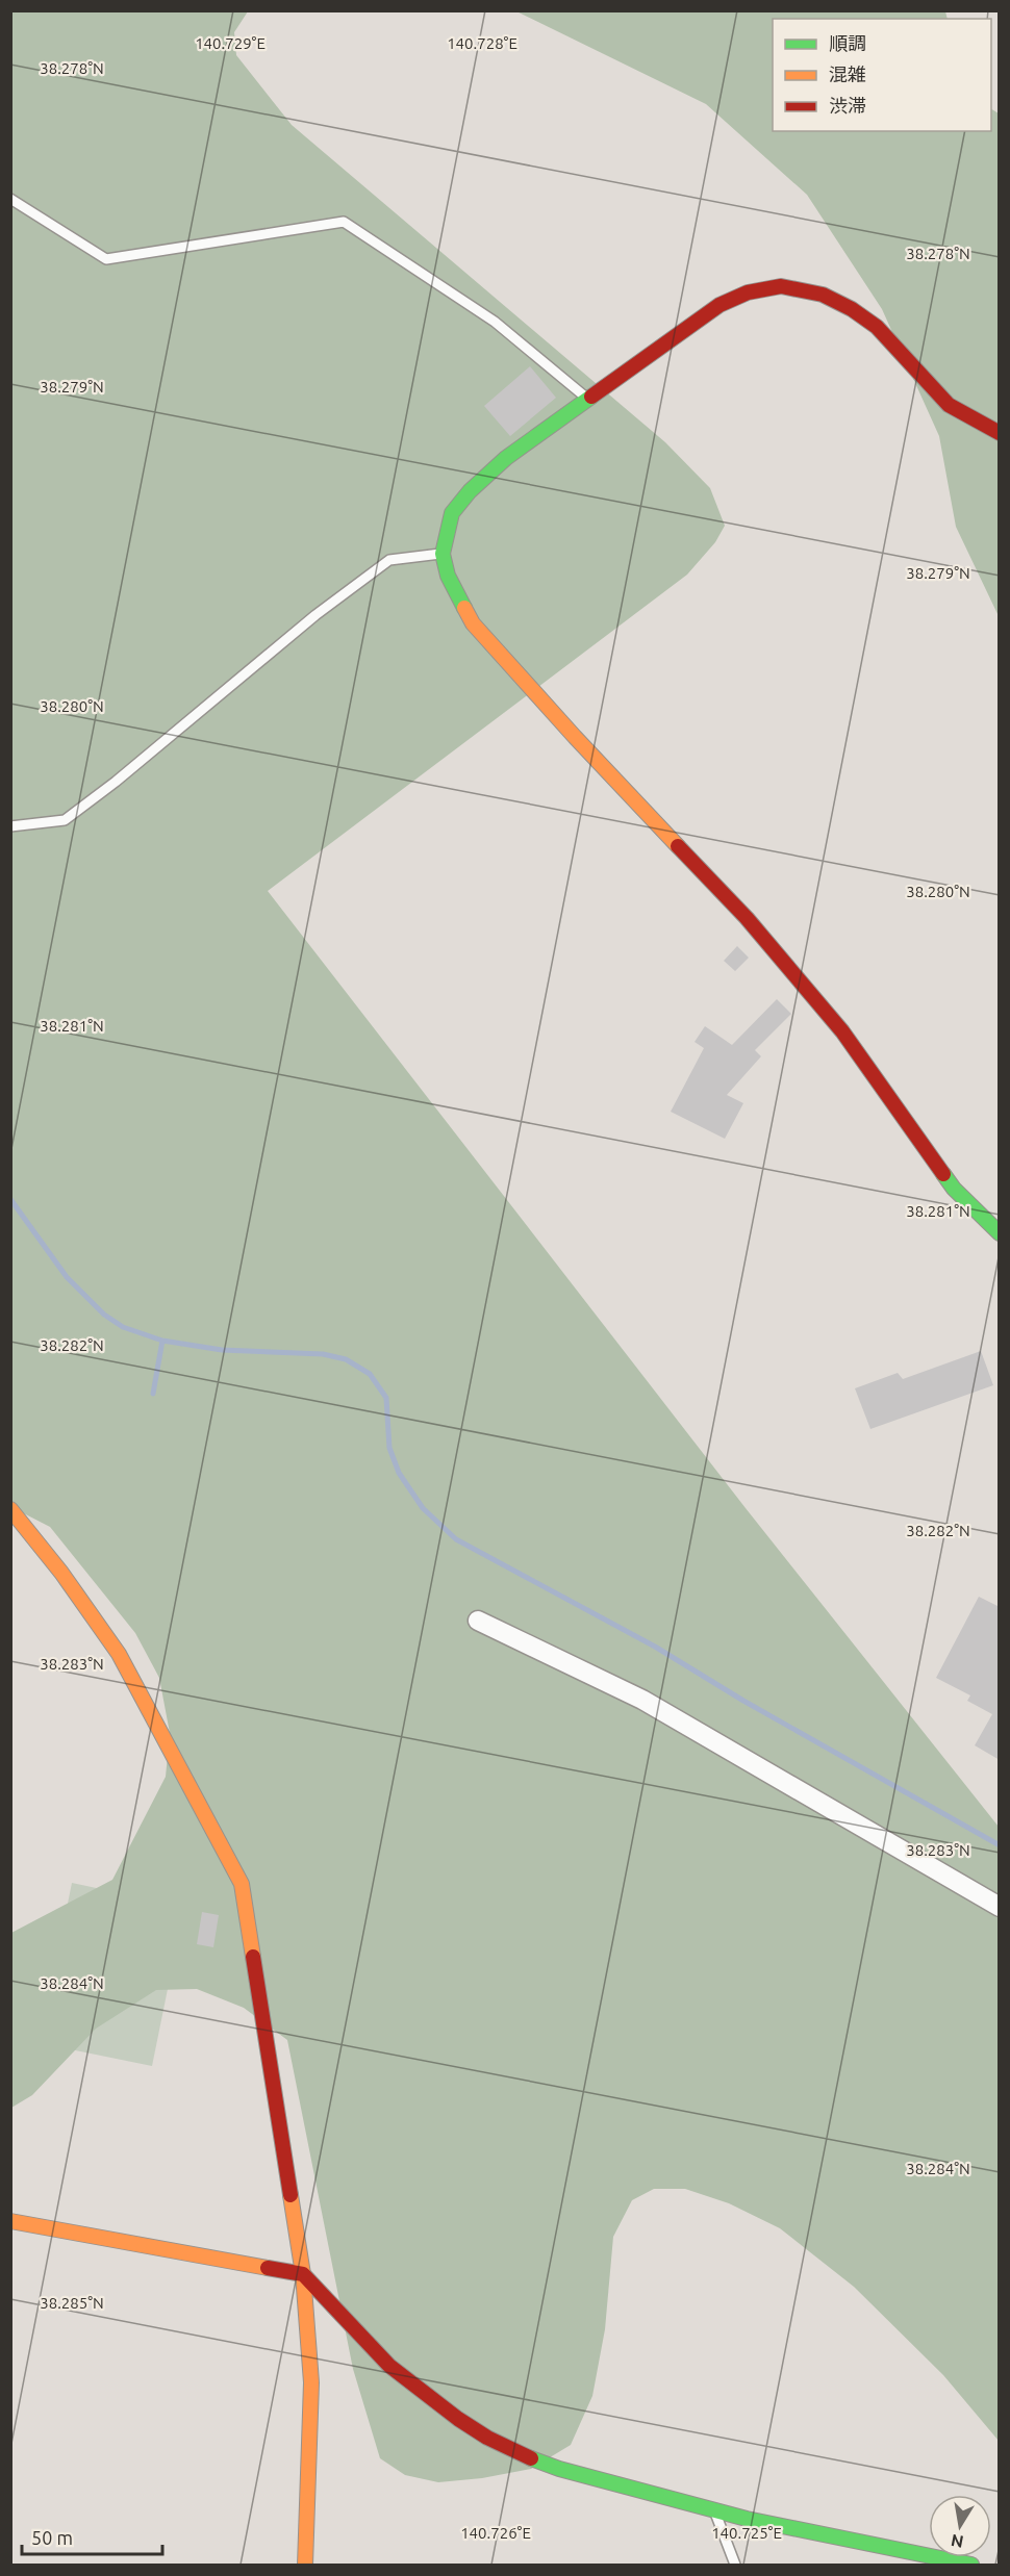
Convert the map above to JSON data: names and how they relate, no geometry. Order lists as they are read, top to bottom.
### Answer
{
  "legend": ["順調", "混雑", "渋滞"],
  "scale_bar": "50 m",
  "north": "bottom",
  "coordinates": [
    "140.729°E",
    "140.728°E",
    "38.278°N",
    "38.279°N",
    "38.280°N",
    "38.281°N",
    "38.282°N",
    "38.283°N",
    "38.284°N",
    "38.285°N",
    "140.726°E",
    "140.725°E"
  ]
}
